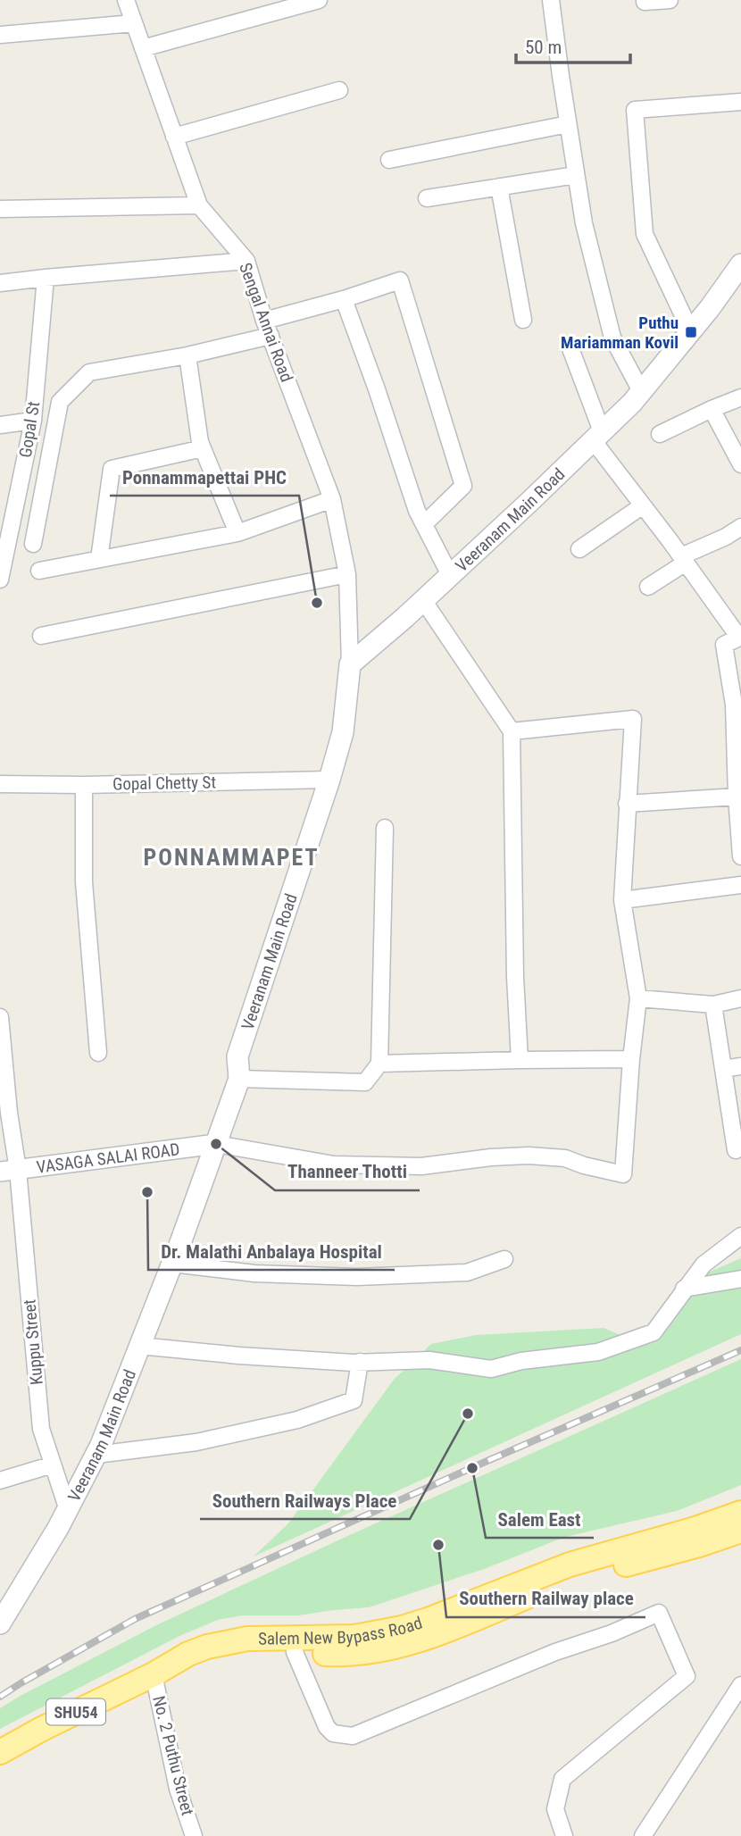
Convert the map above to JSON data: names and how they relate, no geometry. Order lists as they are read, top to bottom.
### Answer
{
  "streets": {
    "main road": ["Veeranam Main Road", "Salem New Bypass Road", "SHU54"],
    "street": [
      "Sengal Annai Road",
      "Gopal St",
      "Gopal Chetty St",
      "VASAGA SALAI ROAD",
      "Kuppu Street",
      "No. 2 Puthu Street"
    ]
  },
  "crossings": [
    ["Sengal Annai Road", "Veeranam Main Road"],
    ["Veeranam Main Road", "Gopal Chetty St"],
    ["Veeranam Main Road", "VASAGA SALAI ROAD"],
    ["Veeranam Main Road", "Kuppu Street"],
    ["VASAGA SALAI ROAD", "Kuppu Street"],
    ["Salem New Bypass Road", "No. 2 Puthu Street"]
  ],
  "districts": ["PONNAMMAPET"],
  "places": {
    "transit": ["Puthu Mariamman Kovil"],
    "other": [
      "Ponnammapettai PHC",
      "Thanneer Thotti",
      "Dr. Malathi Anbalaya Hospital",
      "Southern Railways Place",
      "Salem East",
      "Southern Railway place"
    ]
  },
  "scale_bar": "50 m"
}
